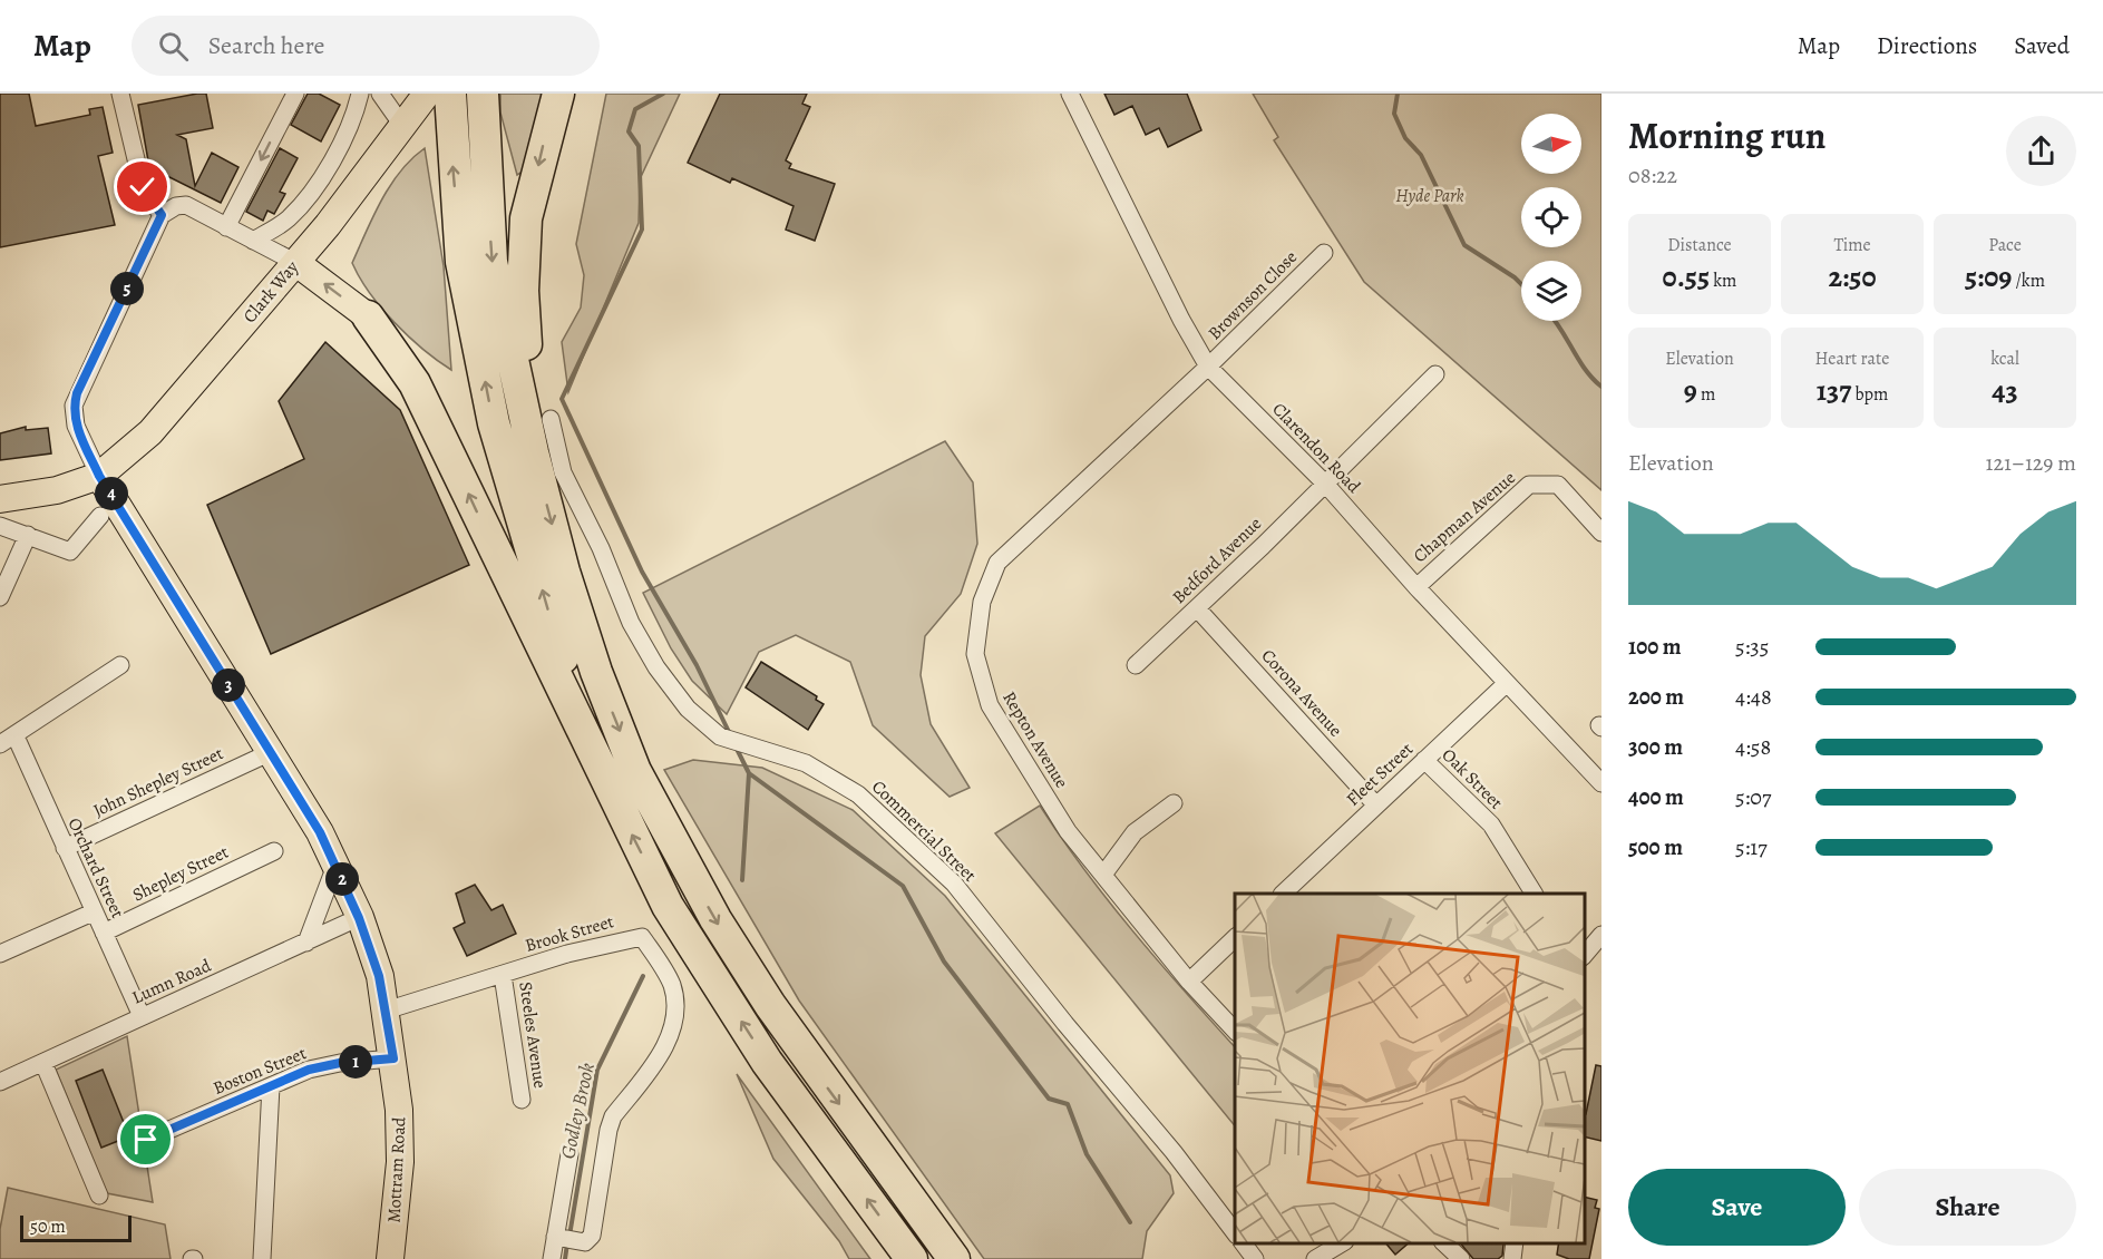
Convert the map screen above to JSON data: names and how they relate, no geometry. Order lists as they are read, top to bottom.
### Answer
{
  "streets": {
    "main road": ["Clark Way", "Mottram Road"],
    "street": [
      "Brownson Close",
      "Clarendon Road",
      "Chapman Avenue",
      "Bedford Avenue",
      "Corona Avenue",
      "Repton Avenue",
      "Fleet Street",
      "Oak Street",
      "John Shepley Street",
      "Commercial Street",
      "Orchard Street",
      "Shepley Street",
      "Brook Street",
      "Lumn Road",
      "Steeles Avenue",
      "Boston Street"
    ]
  },
  "crossings": [
    ["Clark Way", "Mottram Road"],
    ["Brownson Close", "Clarendon Road"],
    ["Brownson Close", "Repton Avenue"],
    ["Clarendon Road", "Chapman Avenue"],
    ["Clarendon Road", "Bedford Avenue"],
    ["Clarendon Road", "Repton Avenue"],
    ["Clarendon Road", "Fleet Street"],
    ["Bedford Avenue", "Corona Avenue"],
    ["Corona Avenue", "Fleet Street"],
    ["Fleet Street", "Oak Street"],
    ["John Shepley Street", "Orchard Street"],
    ["John Shepley Street", "Mottram Road"],
    ["Orchard Street", "Shepley Street"],
    ["Orchard Street", "Lumn Road"],
    ["Brook Street", "Steeles Avenue"],
    ["Brook Street", "Mottram Road"],
    ["Lumn Road", "Mottram Road"],
    ["Boston Street", "Mottram Road"]
  ],
  "water": ["Godley Brook"],
  "parks": ["Hyde Park"],
  "scale_bar": "50 m",
  "north": "right",
  "page": {
    "header": "Map",
    "search": "Search here",
    "nav": ["Map", "Directions", "Saved"],
    "heading": ["Morning run", "08:22"],
    "stats": [
      ["Distance", "0.55 km"],
      ["Time", "2:50"],
      ["Pace", "5:09 /km"],
      ["Elevation", "9 m"],
      ["Heart rate", "137 bpm"],
      ["kcal", "43"]
    ],
    "pins": [
      "5",
      "4",
      "3",
      "2",
      "1"
    ],
    "chart": ["Elevation", "121–129 m"],
    "list": [
      {
        "name": "100 m",
        "note": "5:35"
      },
      {
        "name": "200 m",
        "note": "4:48"
      },
      {
        "name": "300 m",
        "note": "4:58"
      },
      {
        "name": "400 m",
        "note": "5:07"
      },
      {
        "name": "500 m",
        "note": "5:17"
      }
    ],
    "buttons": ["Save", "Share"],
    "scale": "50 m"
  }
}
